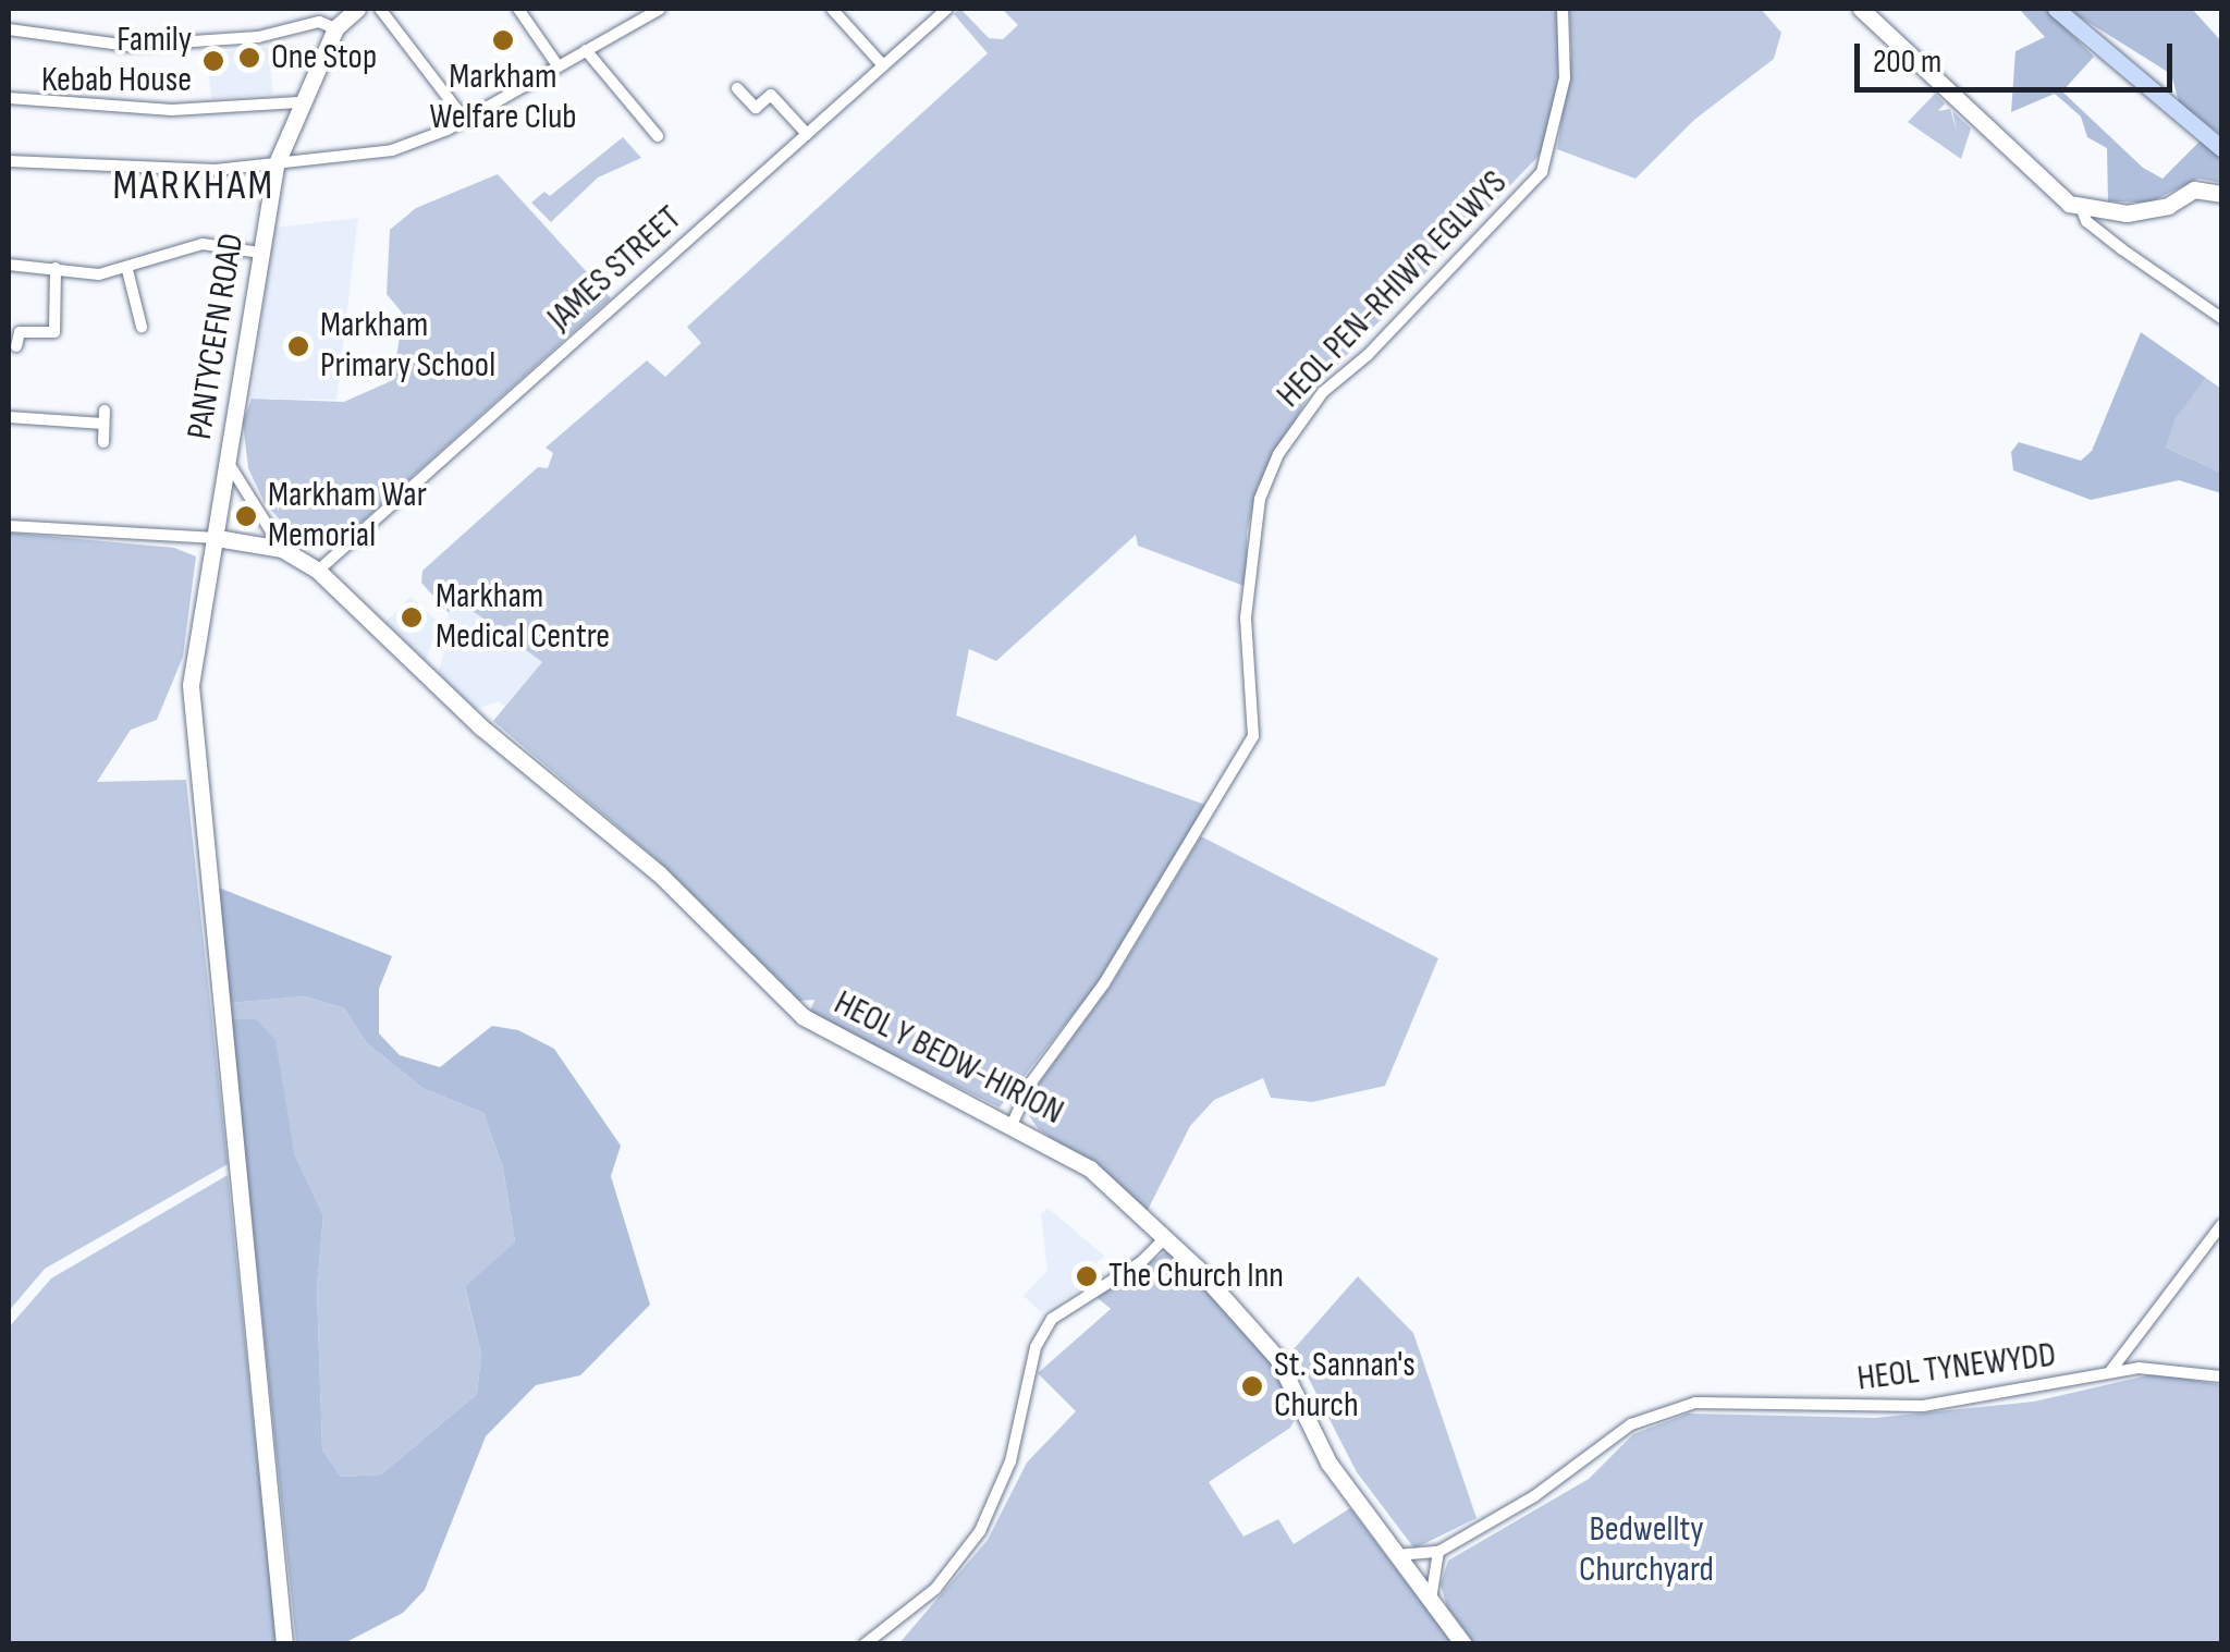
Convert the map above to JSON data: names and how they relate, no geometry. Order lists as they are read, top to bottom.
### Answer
{
  "streets": {
    "main road": ["PANTYCEFN ROAD", "HEOL Y BEDW-HIRION"],
    "street": ["JAMES STREET", "HEOL PEN-RHIW'R EGLWYS", "HEOL TYNEWYDD"]
  },
  "crossings": [
    ["JAMES STREET", "HEOL Y BEDW-HIRION"],
    ["HEOL PEN-RHIW'R EGLWYS", "HEOL Y BEDW-HIRION"],
    ["PANTYCEFN ROAD", "HEOL Y BEDW-HIRION"]
  ],
  "districts": ["MARKHAM"],
  "parks": ["Bedwellty Churchyard"],
  "places": [
    "Markham Welfare Club",
    "One Stop",
    "Family Kebab House",
    "Markham Primary School",
    "Markham War Memorial",
    "Markham Medical Centre",
    "The Church Inn",
    "St. Sannan's Church"
  ],
  "scale_bar": "200 m"
}
